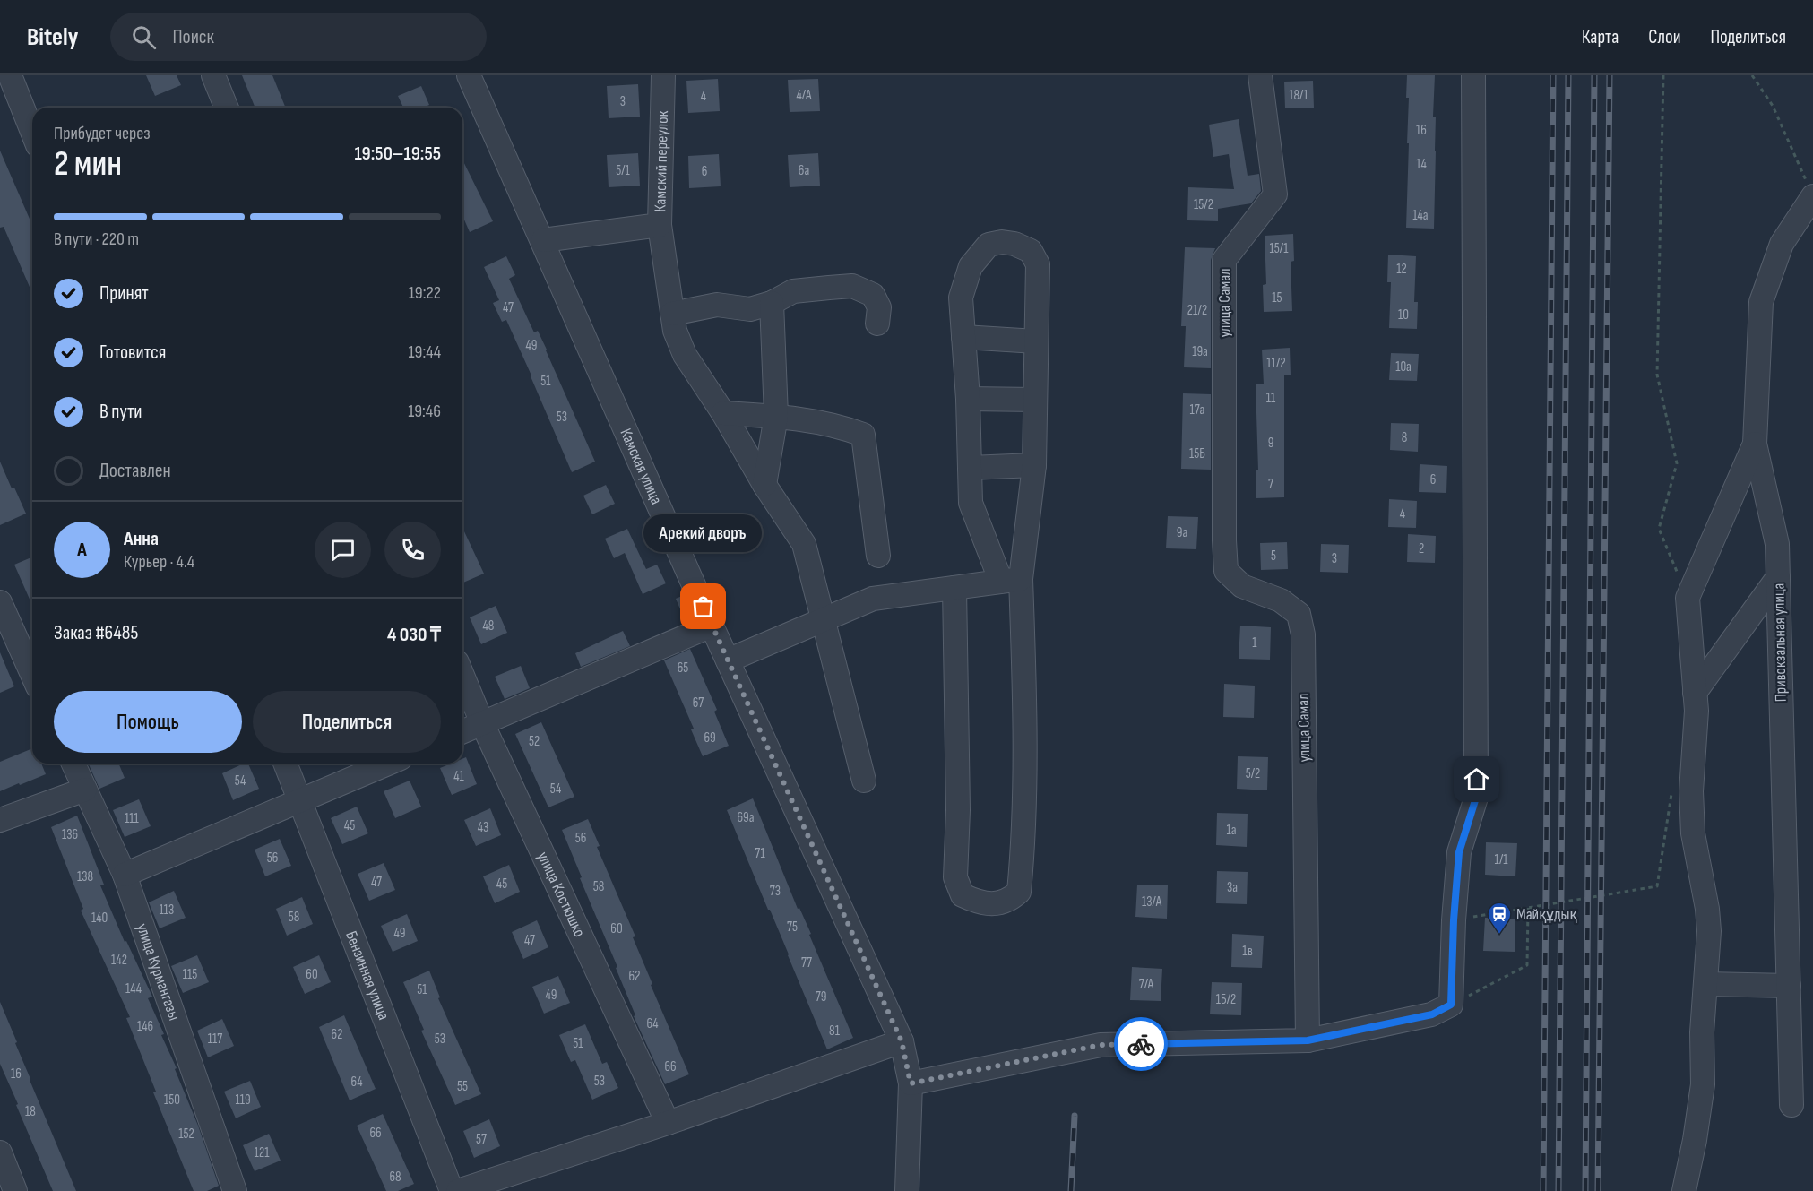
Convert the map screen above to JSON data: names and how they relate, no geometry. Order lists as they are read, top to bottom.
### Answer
{
  "streets": {
    "street": [
      "Камский переулок",
      "улица Самал",
      "Камская улица",
      "Привокзальная улица",
      "улица Костюшко",
      "улица Курмангазы",
      "Бензинная улица"
    ]
  },
  "crossings": [
    ["Камский переулок", "Камская улица"]
  ],
  "places": {
    "other": ["Арекий дворъ"],
    "station": ["Майқұдық"]
  },
  "house_numbers": [
    "4/А",
    "18/1",
    "4",
    "3",
    "16",
    "14",
    "5/1",
    "6а",
    "6",
    "15/2",
    "14а",
    "15/1",
    "12",
    "15",
    "47",
    "21/2",
    "10",
    "49",
    "19а",
    "11/2",
    "10а",
    "51",
    "11",
    "17а",
    "53",
    "8",
    "9",
    "15Б",
    "6",
    "7",
    "4",
    "9а",
    "2",
    "5",
    "3",
    "48",
    "1",
    "65",
    "67",
    "69",
    "52",
    "5/2",
    "41",
    "54",
    "54",
    "69а",
    "111",
    "45",
    "43",
    "1а",
    "136",
    "56",
    "71",
    "56",
    "1/1",
    "138",
    "47",
    "45",
    "58",
    "3а",
    "73",
    "13/А",
    "113",
    "58",
    "140",
    "75",
    "60",
    "49",
    "47",
    "1в",
    "142",
    "77",
    "115",
    "60",
    "62",
    "7/А",
    "144",
    "51",
    "49",
    "79",
    "1Б/2",
    "64",
    "146",
    "81",
    "62",
    "117",
    "53",
    "51",
    "66",
    "16",
    "53",
    "64",
    "55",
    "150",
    "119",
    "18",
    "66",
    "152",
    "57",
    "121",
    "68"
  ],
  "page": {
    "header": "Bitely",
    "search": "Поиск",
    "nav": ["Карта", "Слои", "Поделиться"],
    "heading": ["2 мин", "Прибудет через", "19:50–19:55"],
    "panel": [
      "Анна",
      "Курьер · 4.4",
      "Заказ #6485",
      "4 030 ₸"
    ],
    "bar": "В пути · 220 m",
    "list": [
      ["Принят", "19:22"],
      ["Готовится", "19:44"],
      ["В пути", "19:46"],
      "Доставлен"
    ],
    "bubble": "Арекий дворъ",
    "round": "А",
    "buttons": ["Помощь", "Поделиться"]
  }
}
